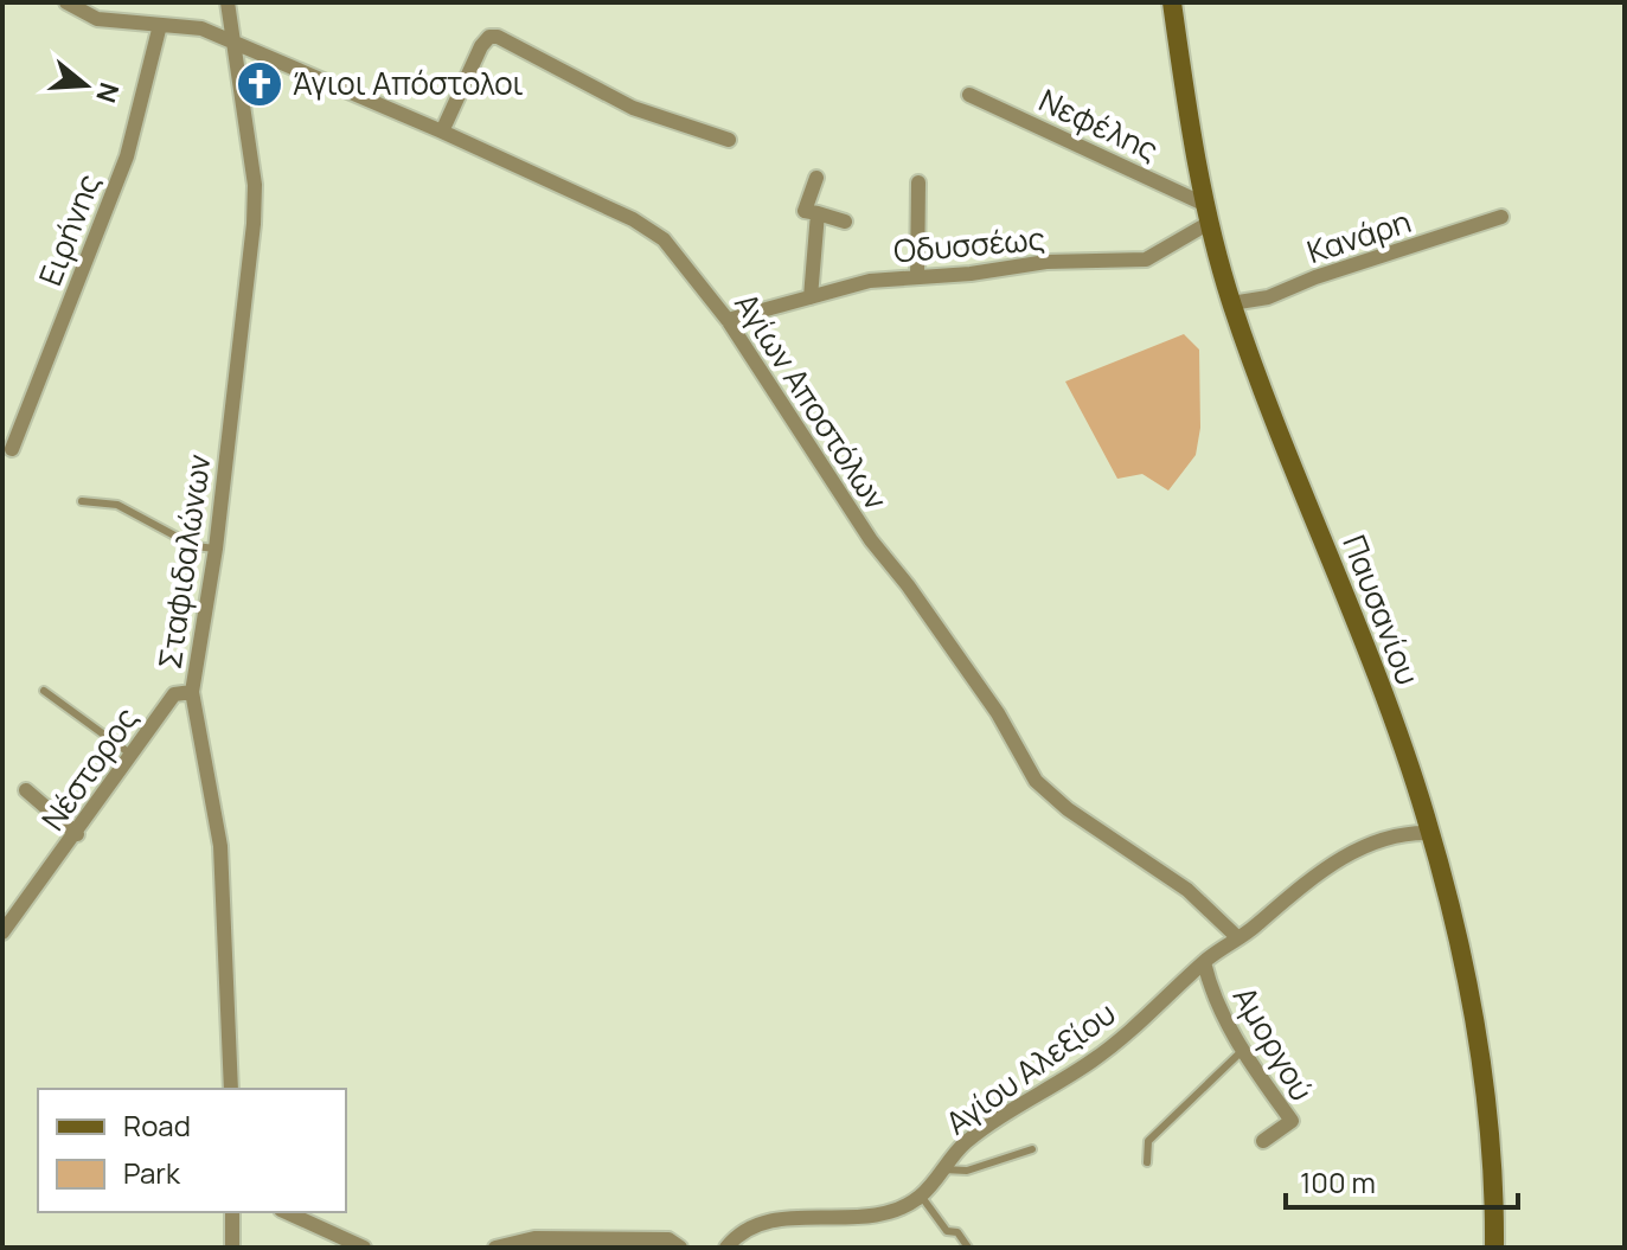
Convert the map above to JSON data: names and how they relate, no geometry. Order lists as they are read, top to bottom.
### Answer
{
  "streets": {
    "street": [
      "Νεφέλης",
      "Ειρήνης",
      "Κανάρη",
      "Οδυσσέως",
      "Αγίων Αποστόλων",
      "Σταφιδαλώνων",
      "Παυσανίου",
      "Νέστορος",
      "Αμοργού",
      "Αγίου Αλεξίου"
    ]
  },
  "crossings": [
    ["Νεφέλης", "Οδυσσέως"],
    ["Νεφέλης", "Παυσανίου"],
    ["Ειρήνης", "Αγίων Αποστόλων"],
    ["Κανάρη", "Παυσανίου"],
    ["Οδυσσέως", "Αγίων Αποστόλων"],
    ["Οδυσσέως", "Παυσανίου"],
    ["Αγίων Αποστόλων", "Σταφιδαλώνων"],
    ["Αγίων Αποστόλων", "Αγίου Αλεξίου"],
    ["Σταφιδαλώνων", "Νέστορος"],
    ["Παυσανίου", "Αγίου Αλεξίου"],
    ["Αμοργού", "Αγίου Αλεξίου"]
  ],
  "places": {
    "church": ["Άγιοι Απόστολοι"]
  },
  "legend": ["Road", "Park"],
  "scale_bar": "100 m",
  "north": "right"
}
